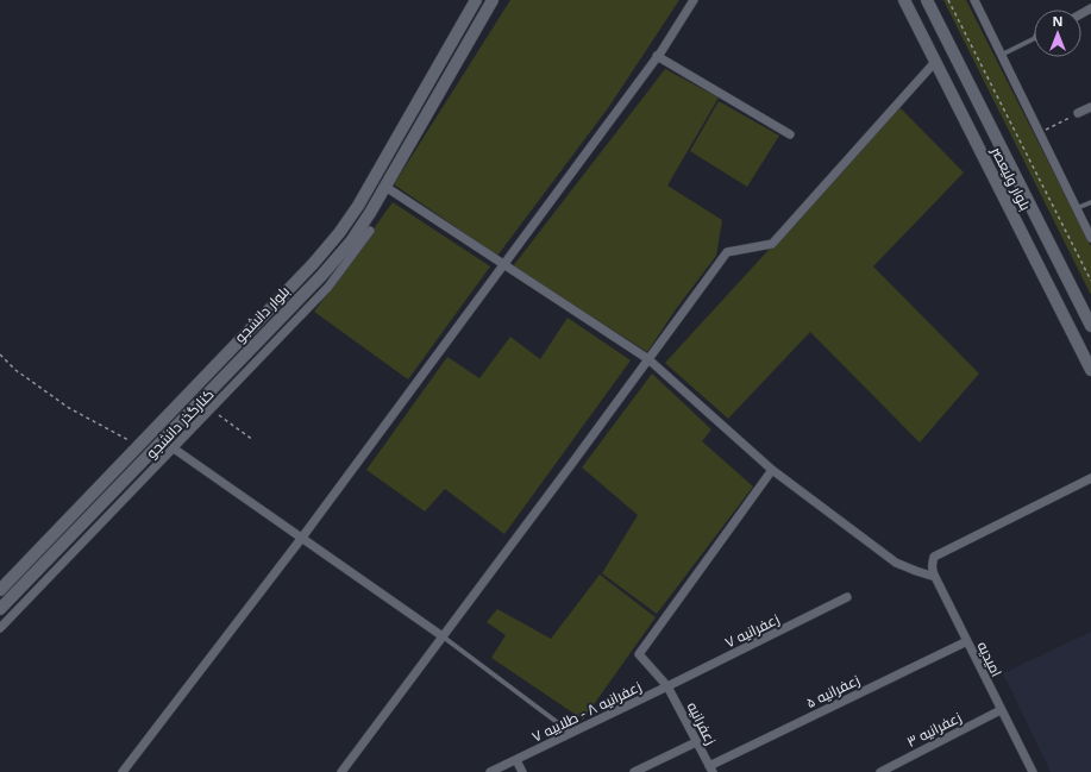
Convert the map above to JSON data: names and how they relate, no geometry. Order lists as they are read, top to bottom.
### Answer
{
  "streets": {
    "main road": ["بلوار ولیعصر", "بلوار دانشجو"],
    "street": [
      "کنارگذر دانشجو",
      "زعفرانیه ۷",
      "امیدیه",
      "زعفرانیه ۵",
      "زعفرانیه ۸ - طلاییه ۷",
      "زعفرانیه",
      "زعفرانیه ۳"
    ]
  },
  "crossings": [
    ["زعفرانیه ۷", "زعفرانیه ۸ - طلاییه ۷"],
    ["زعفرانیه ۷", "زعفرانیه"],
    ["امیدیه", "زعفرانیه ۵"],
    ["امیدیه", "زعفرانیه ۳"],
    ["زعفرانیه ۵", "زعفرانیه"],
    ["زعفرانیه ۸ - طلاییه ۷", "زعفرانیه"]
  ],
  "north": "top"
}
